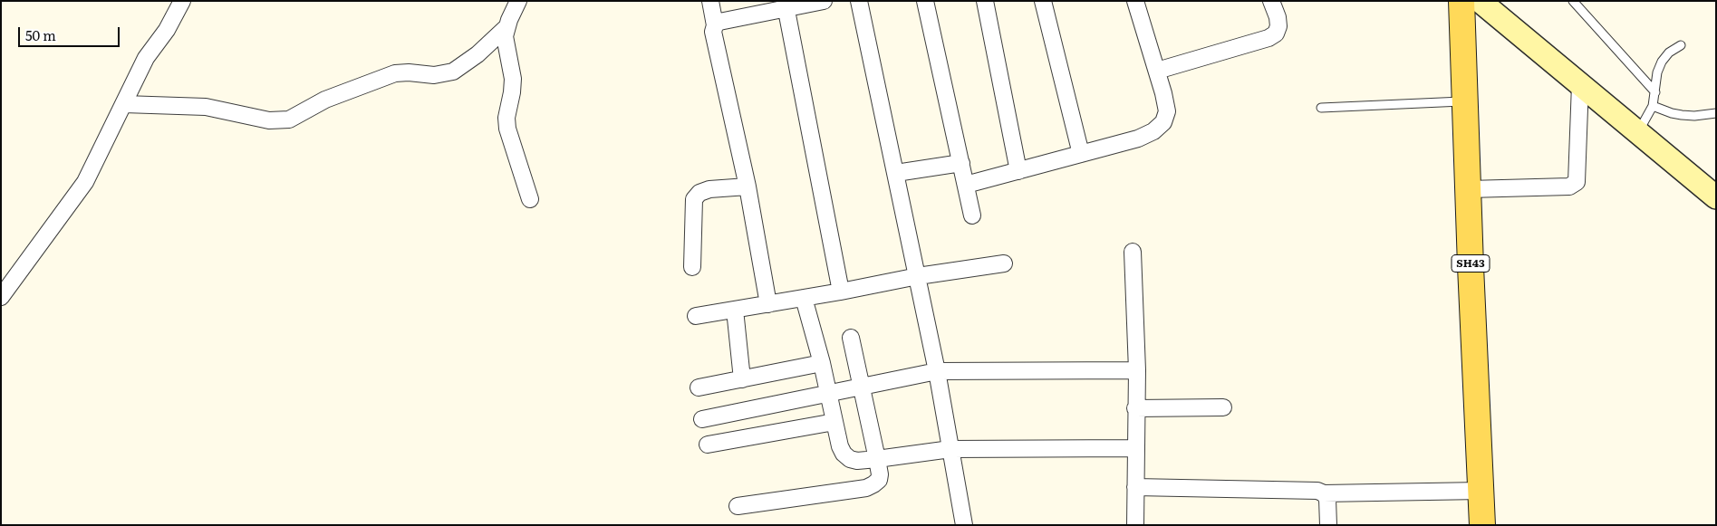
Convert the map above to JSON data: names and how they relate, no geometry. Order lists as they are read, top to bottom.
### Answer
{
  "streets": {
    "main road": ["SH43"]
  },
  "scale_bar": "50 m"
}
